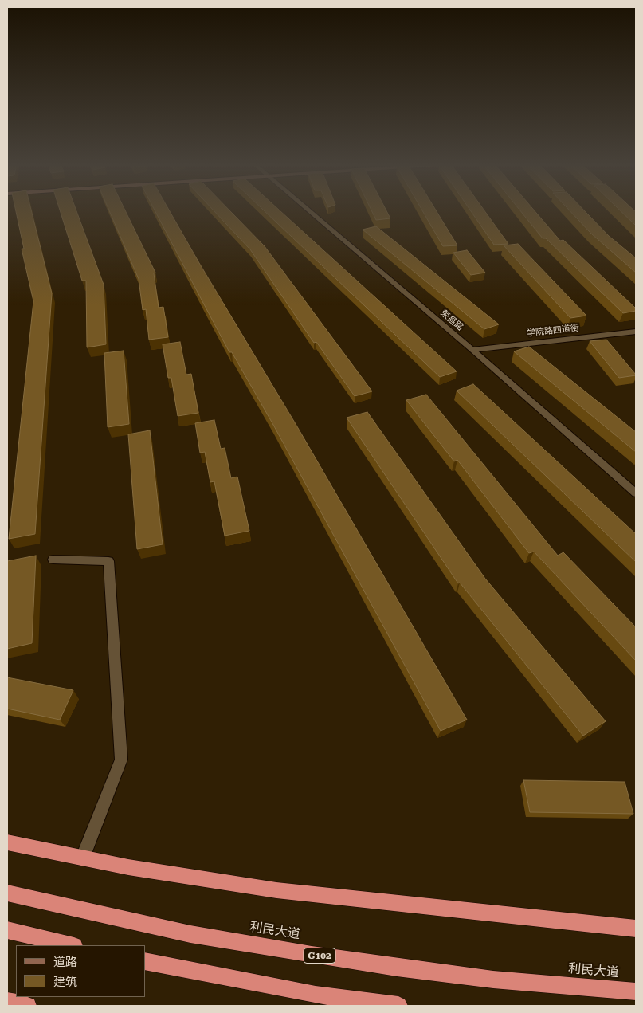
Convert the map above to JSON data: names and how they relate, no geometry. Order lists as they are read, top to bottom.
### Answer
{
  "streets": {
    "highway": ["利民大道", "G102"],
    "street": ["荣昌路", "学院路四道街"]
  },
  "crossings": [
    ["荣昌路", "学院路四道街"]
  ],
  "legend": ["道路", "建筑"]
}
